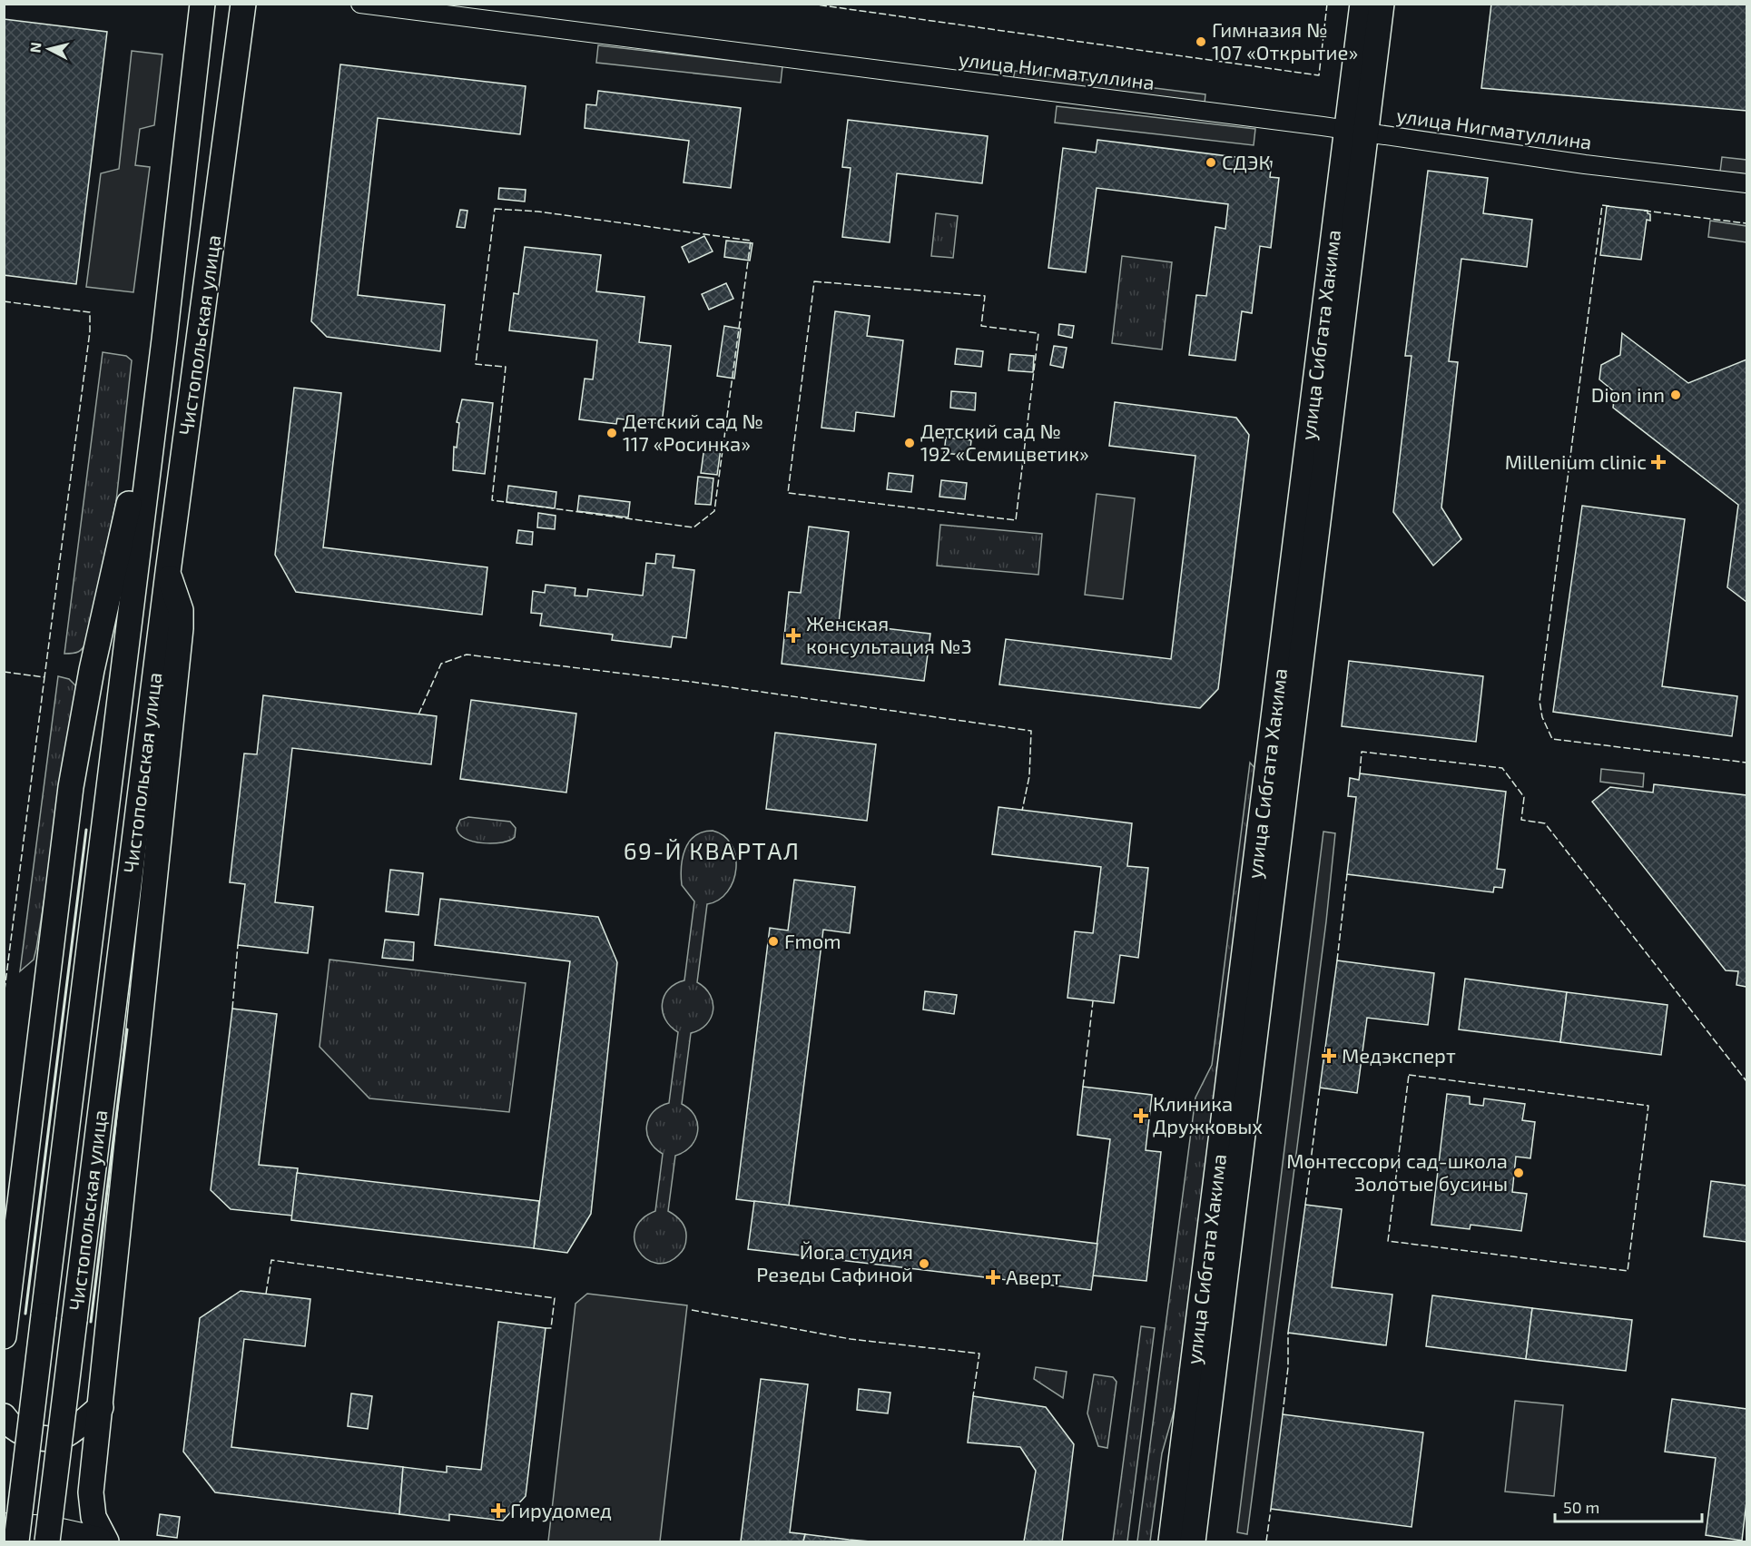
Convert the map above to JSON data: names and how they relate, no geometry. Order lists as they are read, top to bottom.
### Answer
{
  "streets": {
    "main road": ["Чистопольская улица", "улица Сибгата Хакима"],
    "street": ["улица Нигматуллина"]
  },
  "crossings": [
    ["улица Нигматуллина", "улица Сибгата Хакима"]
  ],
  "districts": ["69-Й КВАРТАЛ"],
  "places": {
    "other": [
      "Гимназия № 107 «Открытие»",
      "СДЭК",
      "Dion inn",
      "Детский сад № 117 «Росинка»",
      "Детский сад № 192 «Семицветик»",
      "Fmom",
      "Монтессори сад-школа Золотые бусины",
      "Йога студия Резеды Сафиной"
    ],
    "health": [
      "Millenium clinic",
      "Женская консультация №3",
      "Медэксперт",
      "Клиника Дружковых",
      "Аверт",
      "Гирудомед"
    ]
  },
  "scale_bar": "50 m",
  "north": "left"
}
